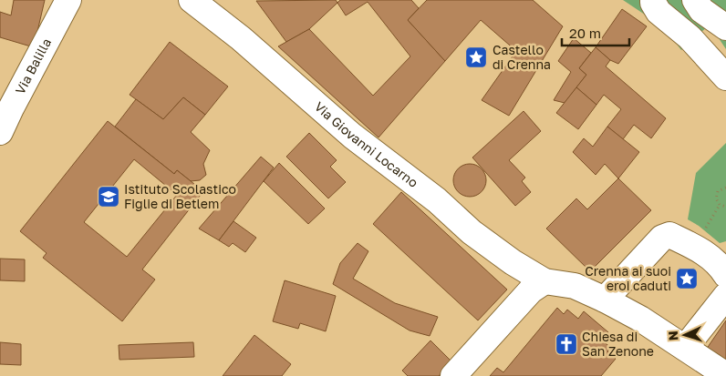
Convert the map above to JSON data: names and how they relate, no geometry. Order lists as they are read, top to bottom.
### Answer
{
  "streets": {
    "street": ["Via Balilla", "Via Giovanni Locarno"]
  },
  "places": {
    "place": ["Castello di Crenna", "Crenna ai suoi eroi caduti"],
    "school or university": ["Istituto Scolastico Figlie di Betlem"],
    "church": ["Chiesa di San Zenone"]
  },
  "scale_bar": "20 m",
  "north": "left"
}
